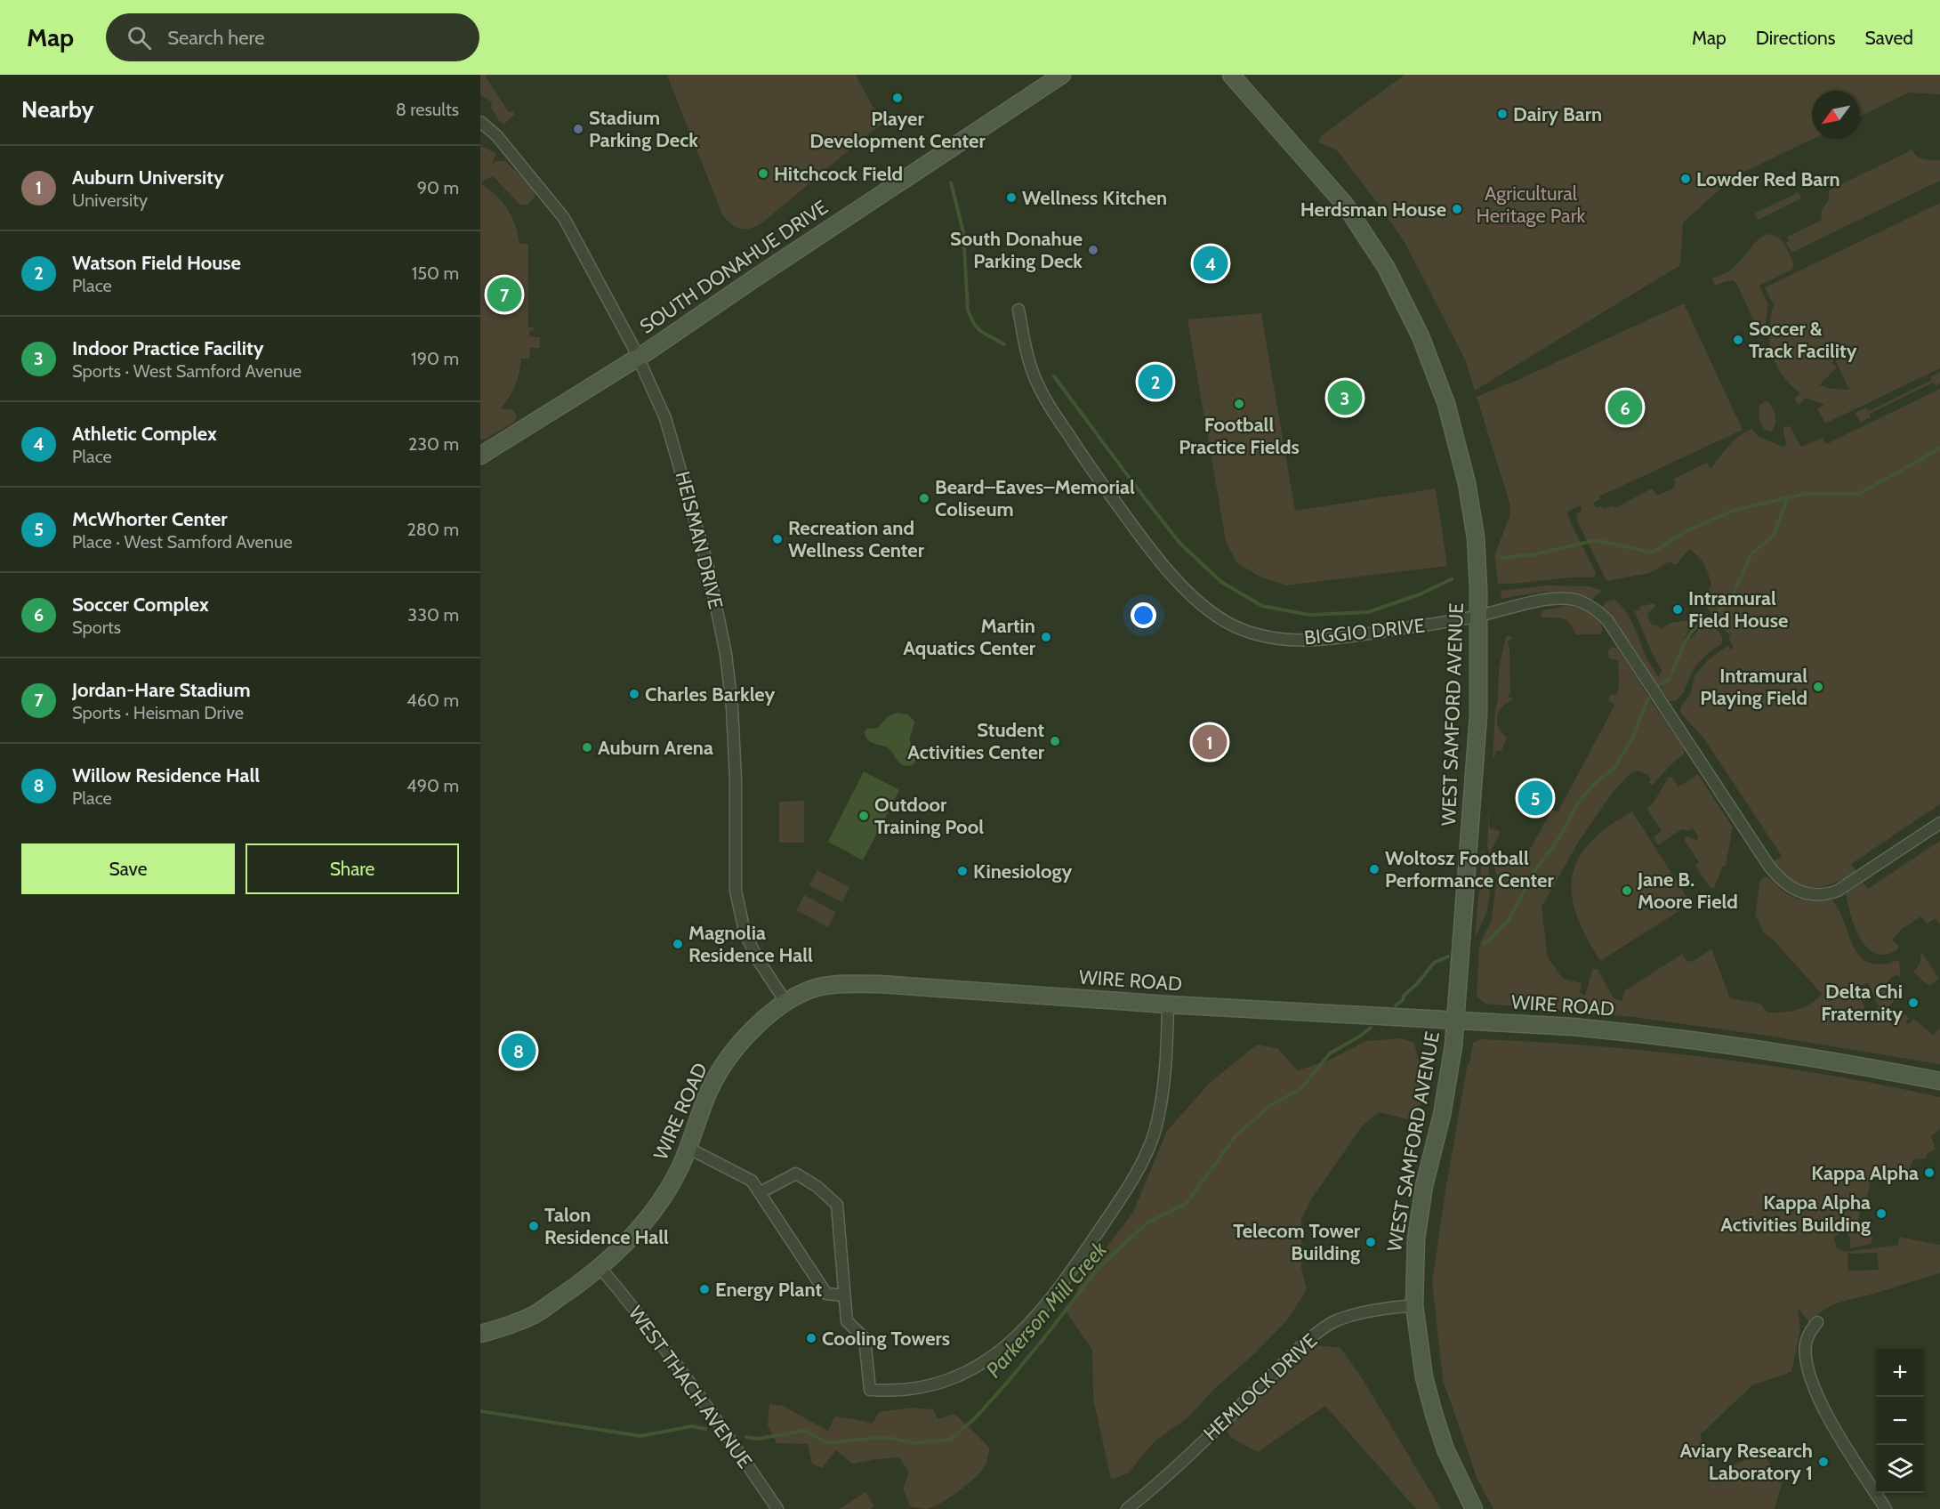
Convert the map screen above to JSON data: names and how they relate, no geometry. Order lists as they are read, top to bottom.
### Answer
{
  "streets": {
    "street": [
      "SOUTH DONAHUE DRIVE",
      "HEISMAN DRIVE",
      "BIGGIO DRIVE",
      "WEST SAMFORD AVENUE",
      "WIRE ROAD",
      "WEST THACH AVENUE",
      "HEMLOCK DRIVE"
    ]
  },
  "crossings": [
    ["SOUTH DONAHUE DRIVE", "HEISMAN DRIVE"],
    ["HEISMAN DRIVE", "WIRE ROAD"],
    ["BIGGIO DRIVE", "WEST SAMFORD AVENUE"],
    ["WEST SAMFORD AVENUE", "WIRE ROAD"],
    ["WEST SAMFORD AVENUE", "HEMLOCK DRIVE"],
    ["WIRE ROAD", "WEST THACH AVENUE"]
  ],
  "water": ["Parkerson Mill Creek"],
  "parks": ["Agricultural Heritage Park"],
  "places": [
    "Player Development Center",
    "Dairy Barn",
    "Stadium Parking Deck",
    "Hitchcock Field",
    "Lowder Red Barn",
    "Wellness Kitchen",
    "Herdsman House",
    "South Donahue Parking Deck",
    "Soccer & Track Facility",
    "Football Practice Fields",
    "Beard–Eaves–Memorial Coliseum",
    "Recreation and Wellness Center",
    "Intramural Field House",
    "Martin Aquatics Center",
    "Intramural Playing Field",
    "Charles Barkley",
    "Student Activities Center",
    "Auburn Arena",
    "Outdoor Training Pool",
    "Woltosz Football Performance Center",
    "Kinesiology",
    "Jane B. Moore Field",
    "Magnolia Residence Hall",
    "Delta Chi Fraternity",
    "Kappa Alpha",
    "Kappa Alpha Activities Building",
    "Talon Residence Hall",
    "Telecom Tower Building",
    "Energy Plant",
    "Cooling Towers",
    "Aviary Research Laboratory 1"
  ],
  "north": "bottom left",
  "page": {
    "header": "Map",
    "search": "Search here",
    "nav": ["Map", "Directions", "Saved"],
    "heading": ["Nearby", "8 results"],
    "list": [
      {
        "mark": "1",
        "name": "Auburn University",
        "note": "University",
        "value": "90 m"
      },
      {
        "mark": "2",
        "name": "Watson Field House",
        "note": "Place",
        "value": "150 m"
      },
      {
        "mark": "3",
        "name": "Indoor Practice Facility",
        "note": "Sports · West Samford Avenue",
        "value": "190 m"
      },
      {
        "mark": "4",
        "name": "Athletic Complex",
        "note": "Place",
        "value": "230 m"
      },
      {
        "mark": "5",
        "name": "McWhorter Center",
        "note": "Place · West Samford Avenue",
        "value": "280 m"
      },
      {
        "mark": "6",
        "name": "Soccer Complex",
        "note": "Sports",
        "value": "330 m"
      },
      {
        "mark": "7",
        "name": "Jordan-Hare Stadium",
        "note": "Sports · Heisman Drive",
        "value": "460 m"
      },
      {
        "mark": "8",
        "name": "Willow Residence Hall",
        "note": "Place",
        "value": "490 m"
      }
    ],
    "pins": [
      "4",
      "7",
      "2",
      "3",
      "6",
      "1",
      "5",
      "8"
    ],
    "buttons": ["Save", "Share"],
    "map_buttons": ["+", "−"]
  }
}
